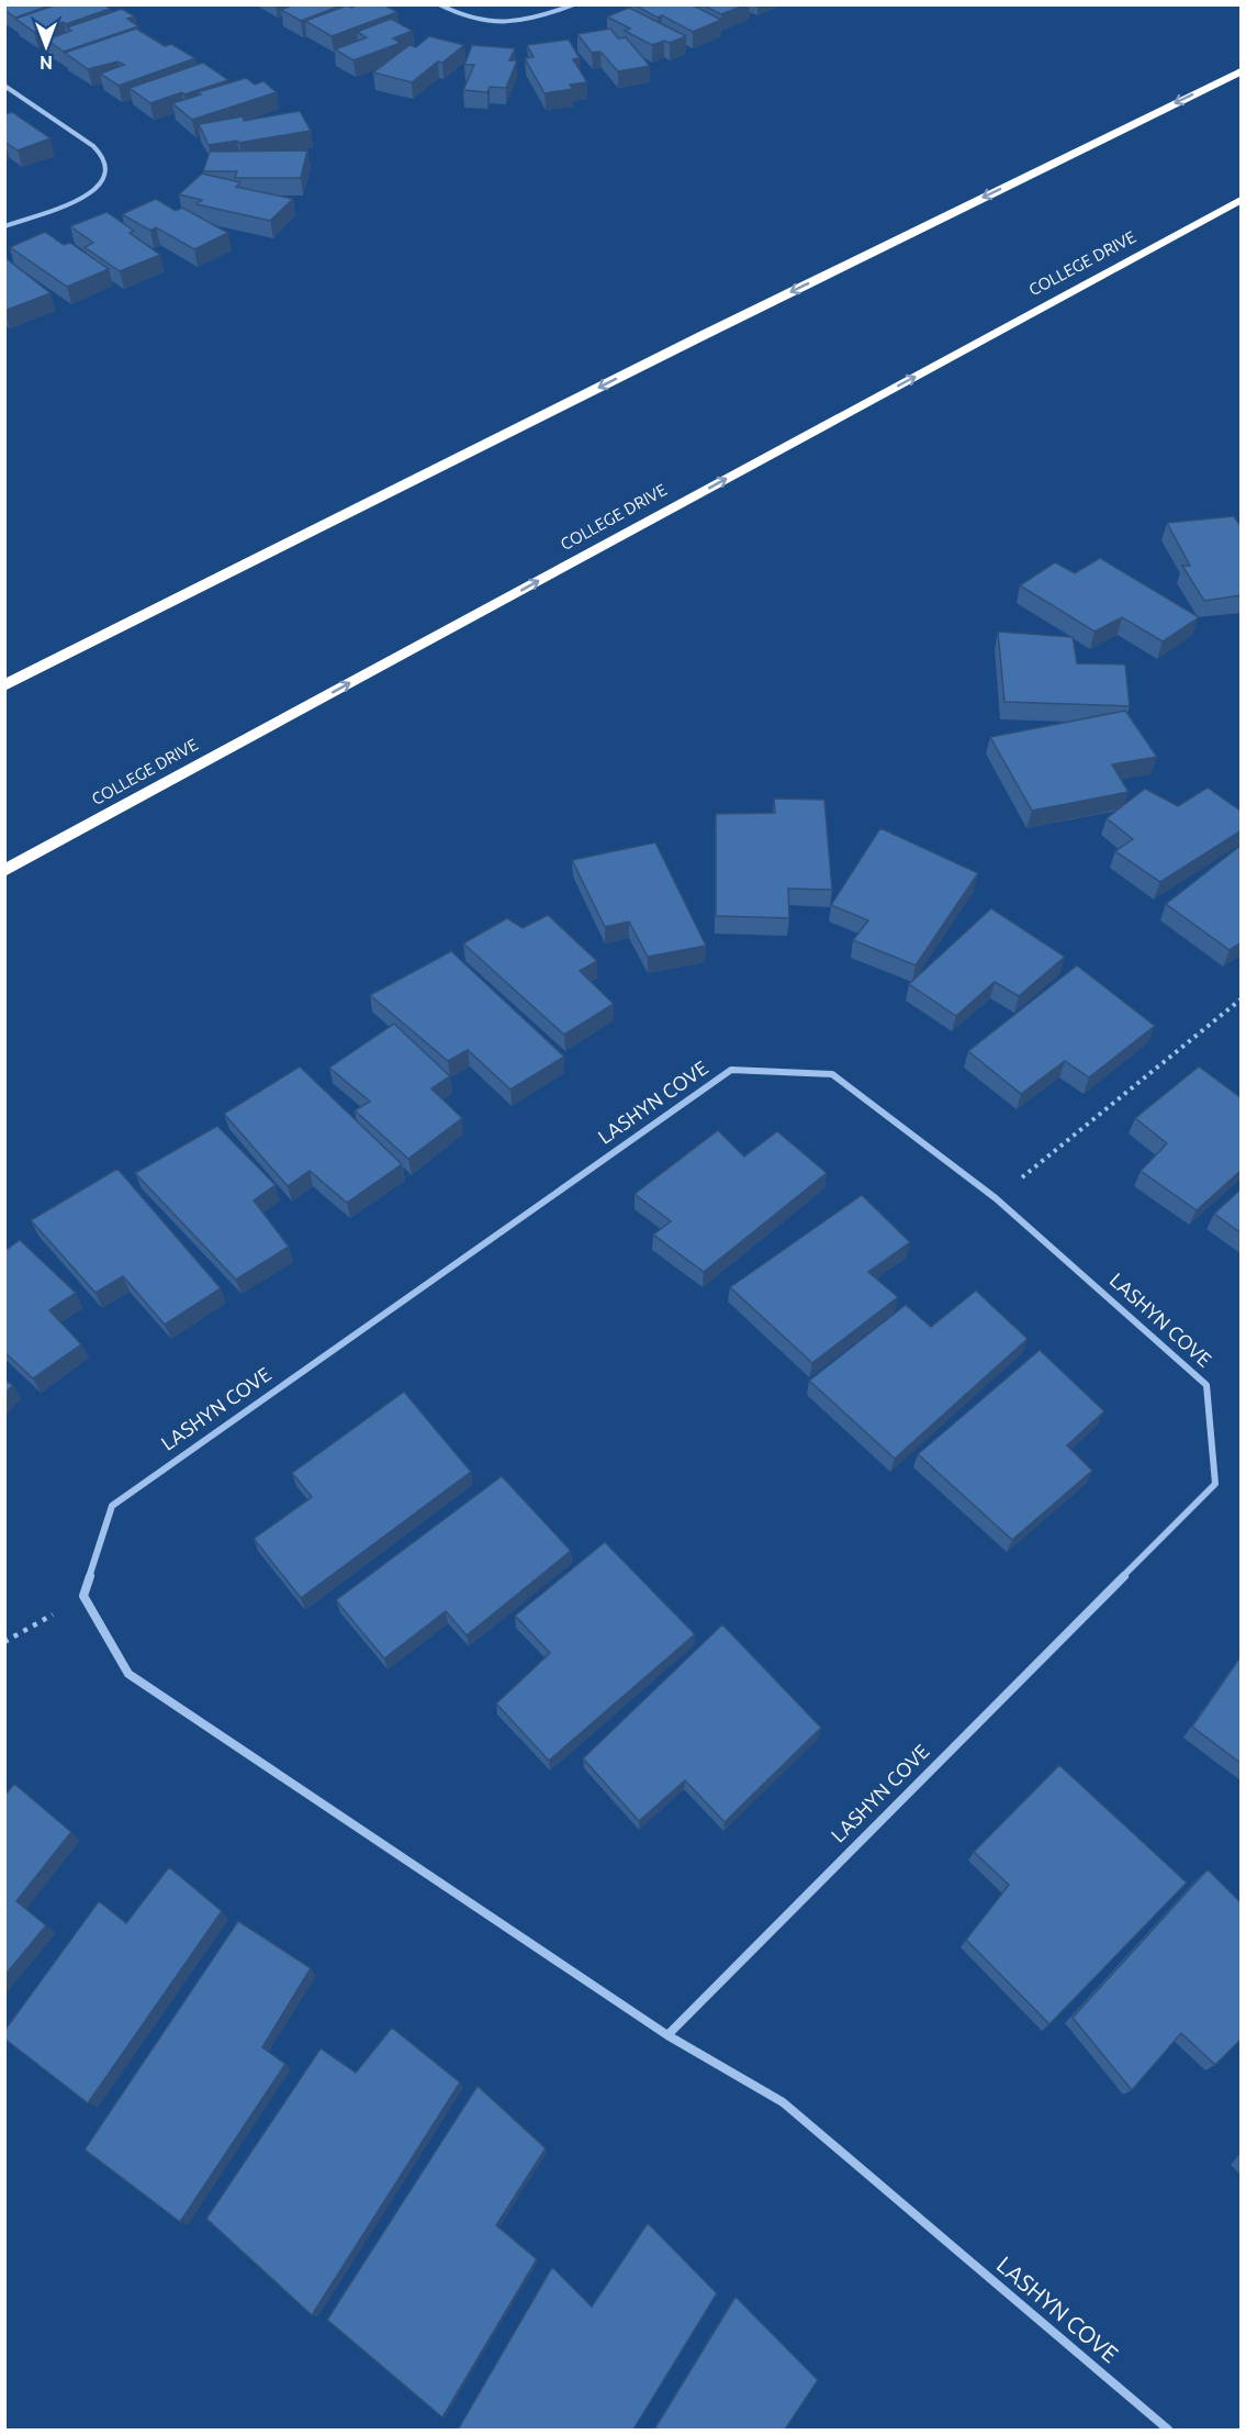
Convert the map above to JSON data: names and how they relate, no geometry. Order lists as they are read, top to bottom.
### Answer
{
  "streets": {
    "highway": ["COLLEGE DRIVE"],
    "street": ["LASHYN COVE"]
  },
  "north": "bottom"
}
